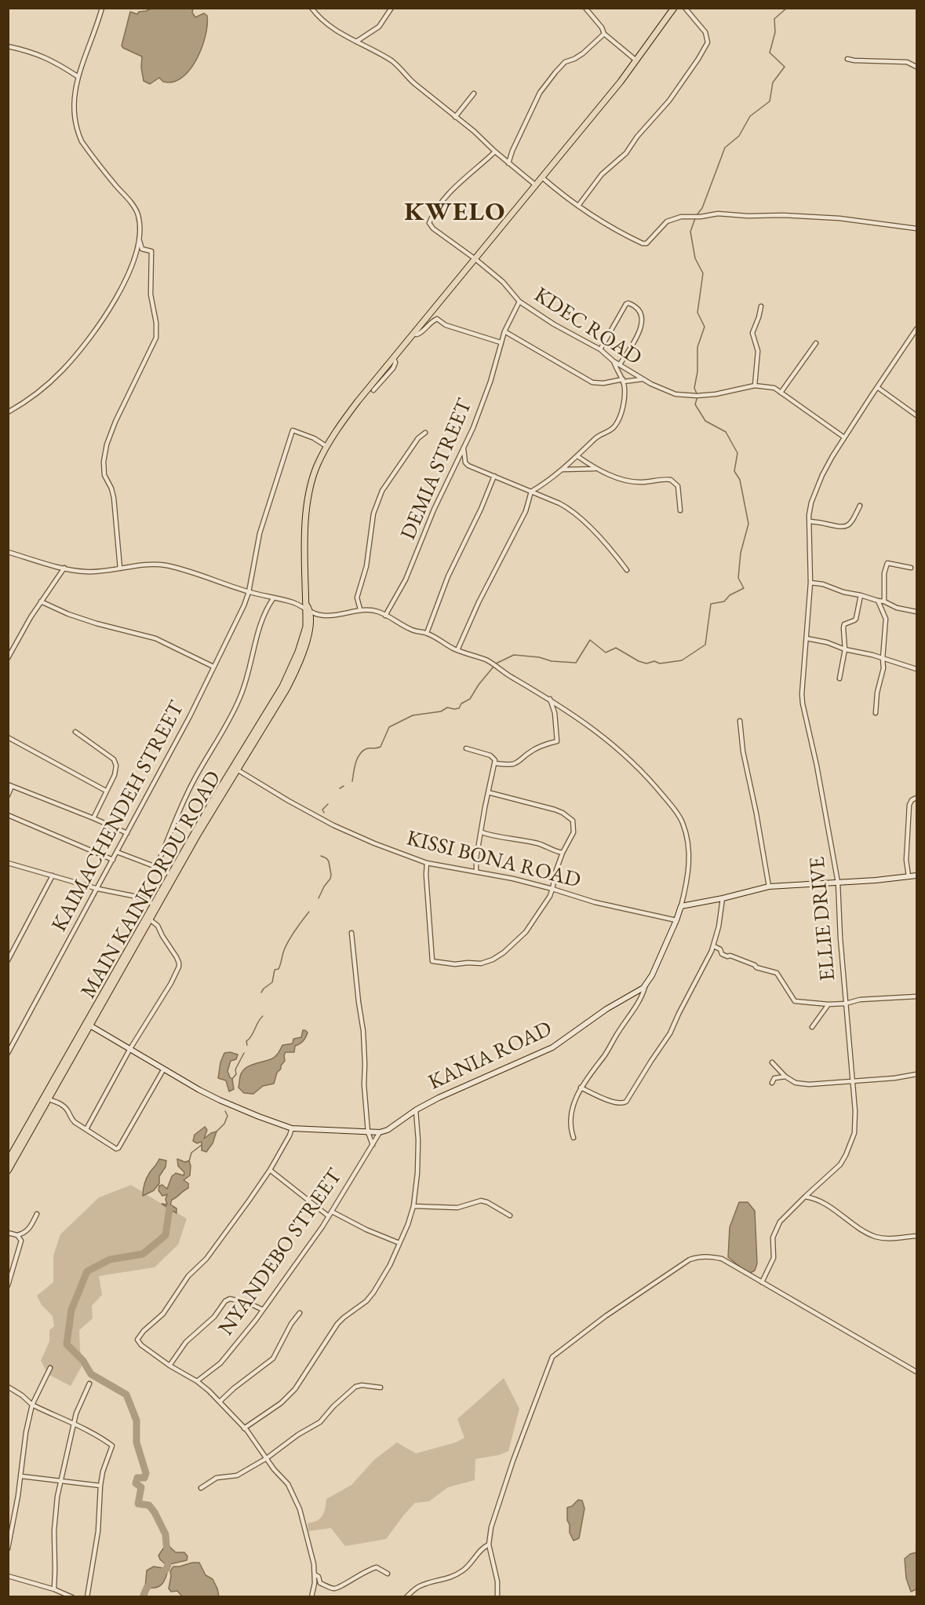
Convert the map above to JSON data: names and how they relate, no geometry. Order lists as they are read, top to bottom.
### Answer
{
  "streets": {
    "main road": ["MAIN KAINKORDU ROAD", "KANIA ROAD"],
    "street": [
      "KDEC ROAD",
      "DEMIA STREET",
      "KAIMACHENDEH STREET",
      "KISSI BONA ROAD",
      "ELLIE DRIVE",
      "NYANDEBO STREET"
    ]
  },
  "crossings": [
    ["KDEC ROAD", "DEMIA STREET"],
    ["KISSI BONA ROAD", "MAIN KAINKORDU ROAD"],
    ["KISSI BONA ROAD", "KANIA ROAD"],
    ["KANIA ROAD", "NYANDEBO STREET"]
  ],
  "districts": ["KWELO"]
}
